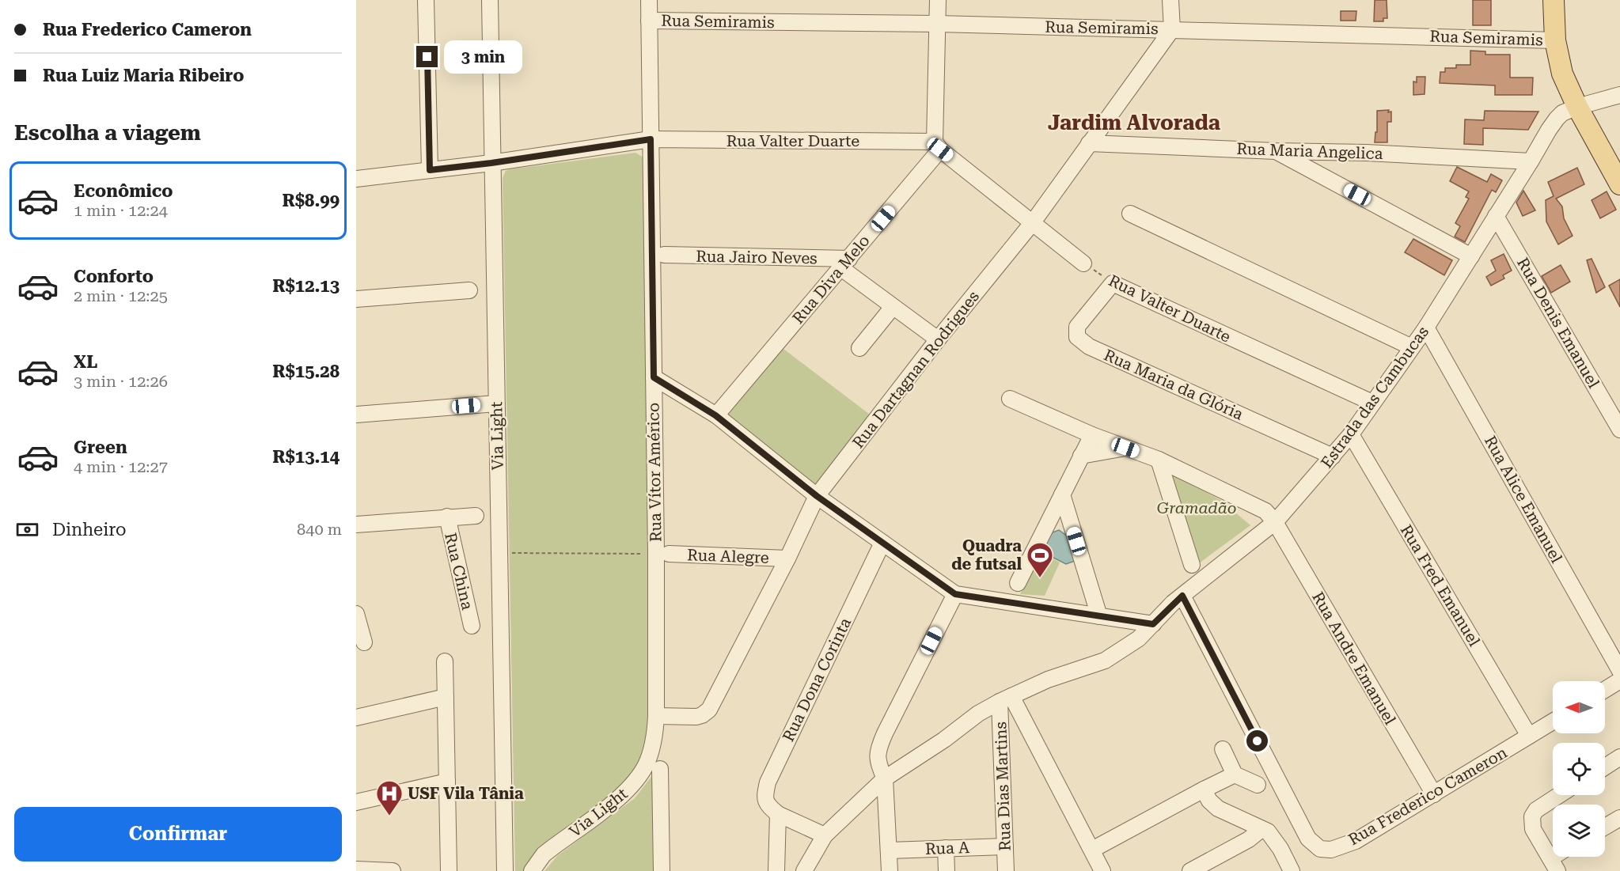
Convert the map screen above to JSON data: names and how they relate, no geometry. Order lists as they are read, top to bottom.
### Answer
{
  "streets": {
    "street": [
      "Rua Semiramis",
      "Rua Valter Duarte",
      "Rua Maria Angelica",
      "Rua Jairo Neves",
      "Rua Diva Melo",
      "Rua Denis Emanuel",
      "Rua Dartagnan Rodrigues",
      "Rua Maria da Glória",
      "Estrada das Cambucas",
      "Via Light",
      "Rua Vítor Américo",
      "Rua Alice Emanuel",
      "Rua Alegre",
      "Rua China",
      "Rua Fred Emanuel",
      "Rua Andre Emanuel",
      "Rua Dona Corinta",
      "Rua Dias Martins",
      "Rua Frederico Cameron",
      "Rua A"
    ]
  },
  "crossings": [
    ["Rua Semiramis", "Rua Dartagnan Rodrigues"],
    ["Rua Semiramis", "Rua Vítor Américo"],
    ["Rua Valter Duarte", "Rua Diva Melo"],
    ["Rua Valter Duarte", "Rua Maria da Glória"],
    ["Rua Valter Duarte", "Estrada das Cambucas"],
    ["Rua Valter Duarte", "Via Light"],
    ["Rua Valter Duarte", "Rua Vítor Américo"],
    ["Rua Maria Angelica", "Rua Dartagnan Rodrigues"],
    ["Rua Maria Angelica", "Estrada das Cambucas"],
    ["Rua Jairo Neves", "Rua Diva Melo"],
    ["Rua Denis Emanuel", "Estrada das Cambucas"],
    ["Rua Dartagnan Rodrigues", "Via Light"],
    ["Rua Dartagnan Rodrigues", "Rua Vítor Américo"],
    ["Rua Dartagnan Rodrigues", "Rua Alegre"],
    ["Rua Maria da Glória", "Estrada das Cambucas"],
    ["Estrada das Cambucas", "Rua Alice Emanuel"],
    ["Estrada das Cambucas", "Rua Fred Emanuel"],
    ["Estrada das Cambucas", "Rua Andre Emanuel"],
    ["Estrada das Cambucas", "Rua Dias Martins"],
    ["Estrada das Cambucas", "Rua Frederico Cameron"],
    ["Via Light", "Rua Vítor Américo"],
    ["Rua Vítor Américo", "Rua Alegre"],
    ["Rua Fred Emanuel", "Rua Frederico Cameron"],
    ["Rua Andre Emanuel", "Rua Frederico Cameron"],
    ["Rua Dias Martins", "Rua A"]
  ],
  "districts": ["Jardim Alvorada"],
  "parks": ["Gramadão"],
  "places": {
    "sports": ["Quadra de futsal"],
    "hospital": ["USF Vila Tânia"]
  },
  "north": "left",
  "page": {
    "banner": ["Rua Frederico Cameron", "Rua Luiz Maria Ribeiro"],
    "bubble": "3 min",
    "heading": "Escolha a viagem",
    "list": [
      {
        "name": "Econômico",
        "note": "1 min · 12:24",
        "value": "R$8.99"
      },
      {
        "name": "Conforto",
        "note": "2 min · 12:25",
        "value": "R$12.13"
      },
      {
        "name": "XL",
        "note": "3 min · 12:26",
        "value": "R$15.28"
      },
      {
        "name": "Green",
        "note": "4 min · 12:27",
        "value": "R$13.14"
      }
    ],
    "pay": ["Dinheiro", "840 m"],
    "buttons": "Confirmar"
  }
}
